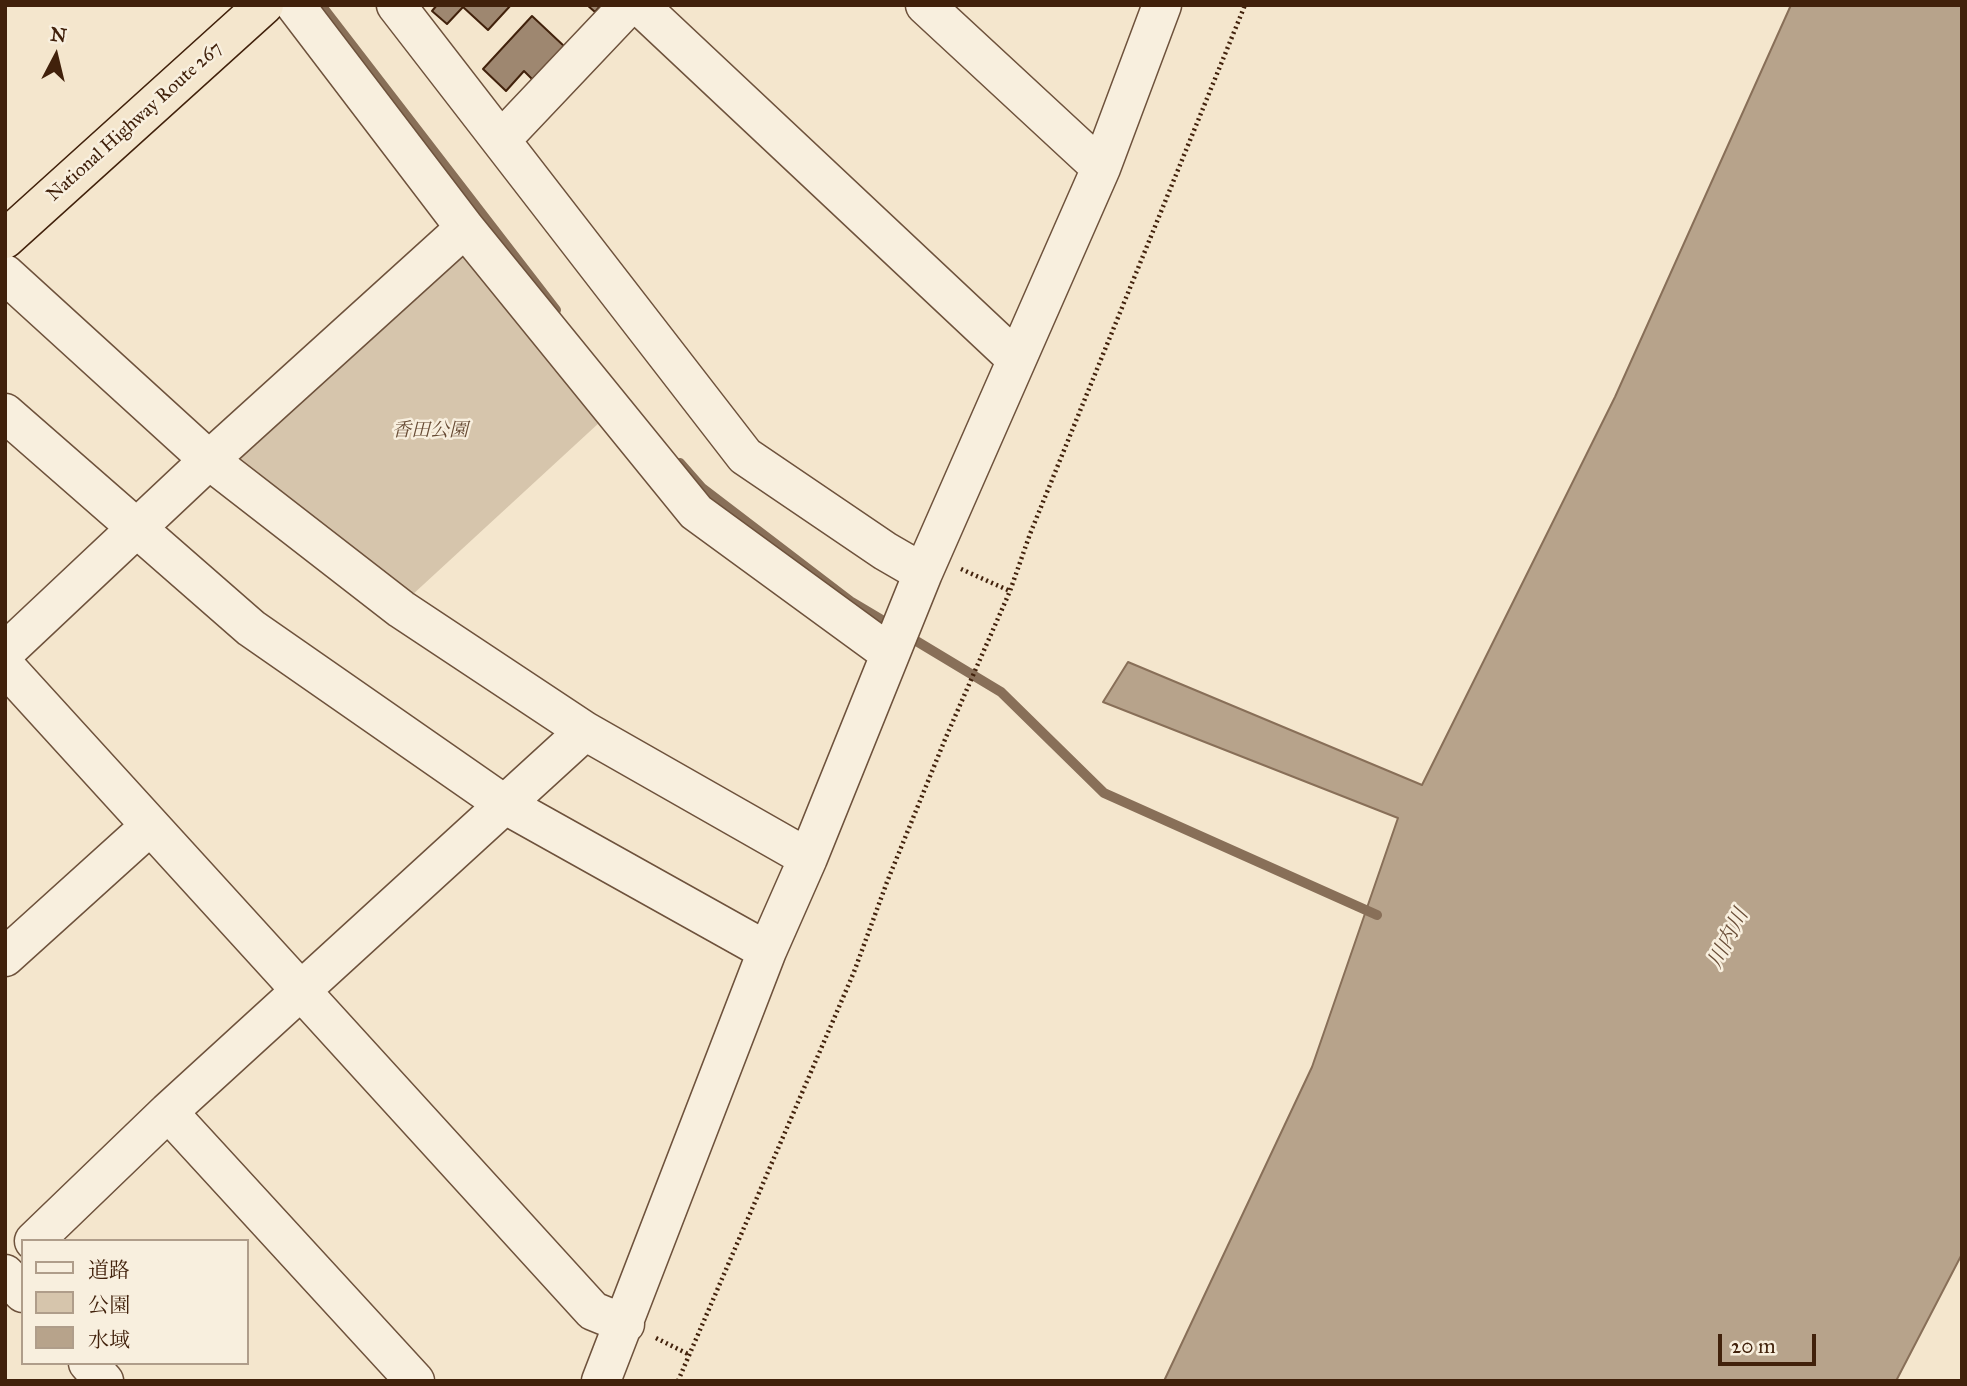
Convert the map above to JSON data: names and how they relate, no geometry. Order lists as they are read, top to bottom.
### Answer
{
  "streets": {
    "highway": ["National Highway Route 267"]
  },
  "water": ["川内川"],
  "parks": ["香田公園"],
  "legend": ["道路", "公園", "水域"],
  "scale_bar": "20 m",
  "north": "top"
}
